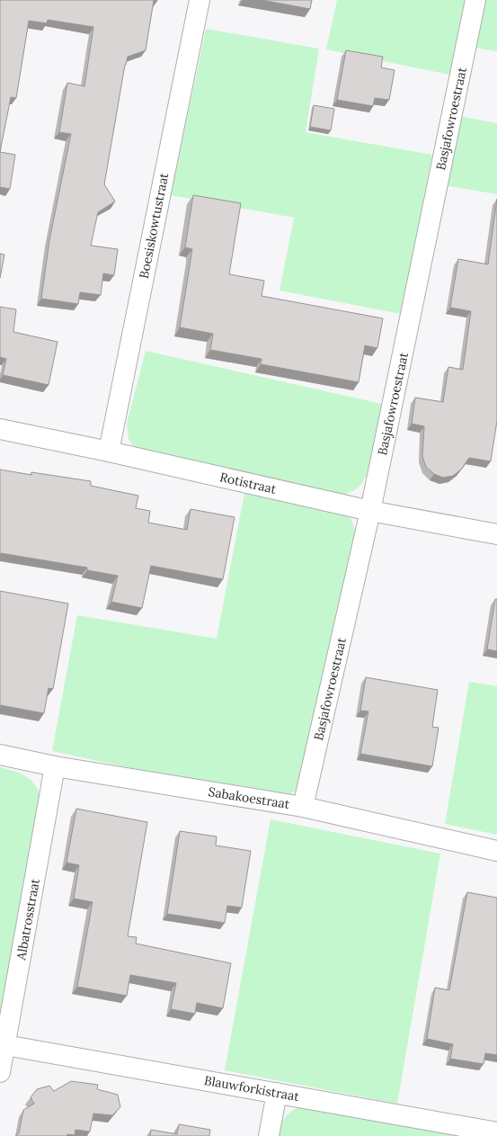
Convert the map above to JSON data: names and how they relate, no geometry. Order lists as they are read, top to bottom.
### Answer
{
  "streets": {
    "street": [
      "Basjafowroestraat",
      "Boesiskowtustraat",
      "Rotistraat",
      "Sabakoestraat",
      "Albatrosstraat",
      "Blauwforkistraat"
    ]
  },
  "crossings": [
    ["Basjafowroestraat", "Rotistraat"],
    ["Basjafowroestraat", "Sabakoestraat"],
    ["Boesiskowtustraat", "Rotistraat"],
    ["Sabakoestraat", "Albatrosstraat"],
    ["Albatrosstraat", "Blauwforkistraat"]
  ]
}
